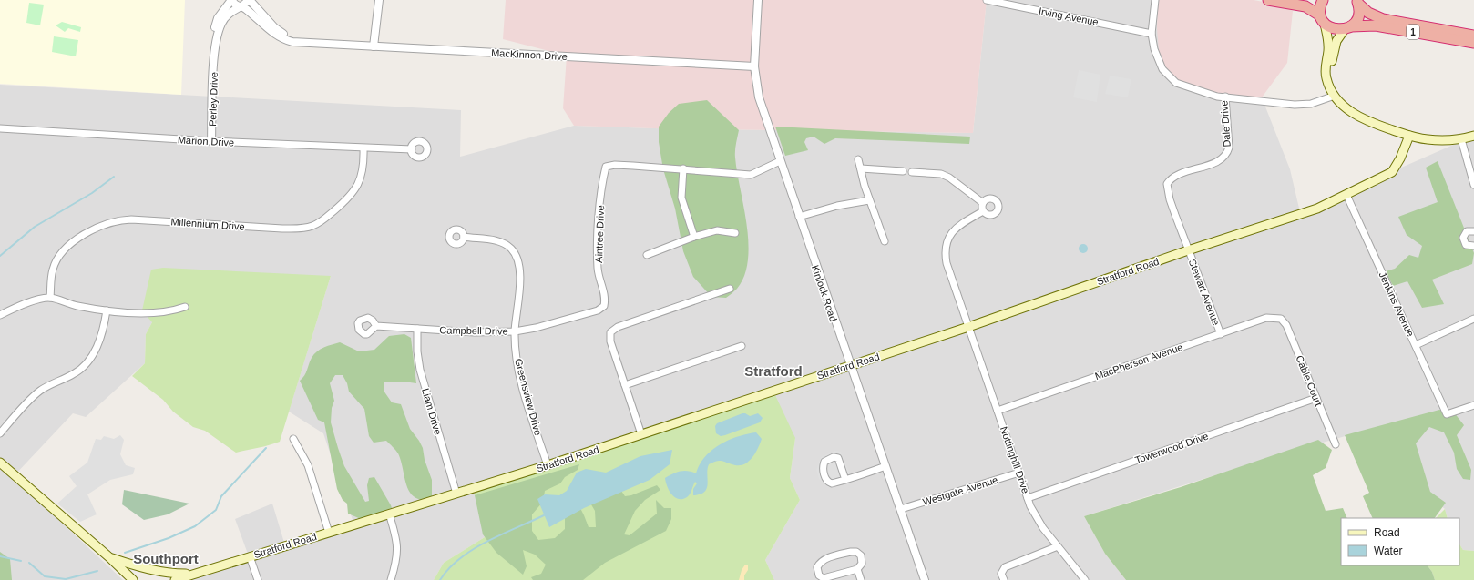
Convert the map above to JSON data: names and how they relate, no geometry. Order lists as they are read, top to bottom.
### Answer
{
  "streets": {
    "highway": ["1"],
    "main road": ["Stratford Road"],
    "street": [
      "Irving Avenue",
      "MacKinnon Drive",
      "Perley Drive",
      "Dale Drive",
      "Marion Drive",
      "Millennium Drive",
      "Aintree Drive",
      "Stewart Avenue",
      "Kinlock Road",
      "Jenkins Avenue",
      "Campbell Drive",
      "MacPherson Avenue",
      "Cable Court",
      "Greensview Drive",
      "Liam Drive",
      "Towerwood Drive",
      "Nottinghill Drive",
      "Westgate Avenue"
    ]
  },
  "crossings": [
    ["Irving Avenue", "Dale Drive"],
    ["MacKinnon Drive", "Perley Drive"],
    ["MacKinnon Drive", "Kinlock Road"],
    ["Perley Drive", "Marion Drive"],
    ["Dale Drive", "Stratford Road"],
    ["Dale Drive", "Stewart Avenue"],
    ["Marion Drive", "Millennium Drive"],
    ["Aintree Drive", "Campbell Drive"],
    ["Stratford Road", "Stewart Avenue"],
    ["Stratford Road", "Kinlock Road"],
    ["Stratford Road", "Jenkins Avenue"],
    ["Stratford Road", "Greensview Drive"],
    ["Stratford Road", "Liam Drive"],
    ["Stratford Road", "Nottinghill Drive"],
    ["Stewart Avenue", "MacPherson Avenue"],
    ["Kinlock Road", "Westgate Avenue"],
    ["Campbell Drive", "Greensview Drive"],
    ["Campbell Drive", "Liam Drive"],
    ["MacPherson Avenue", "Cable Court"],
    ["MacPherson Avenue", "Nottinghill Drive"],
    ["Cable Court", "Towerwood Drive"],
    ["Towerwood Drive", "Nottinghill Drive"],
    ["Nottinghill Drive", "Westgate Avenue"]
  ],
  "districts": ["Stratford", "Southport"],
  "legend": ["Road", "Water"]
}
